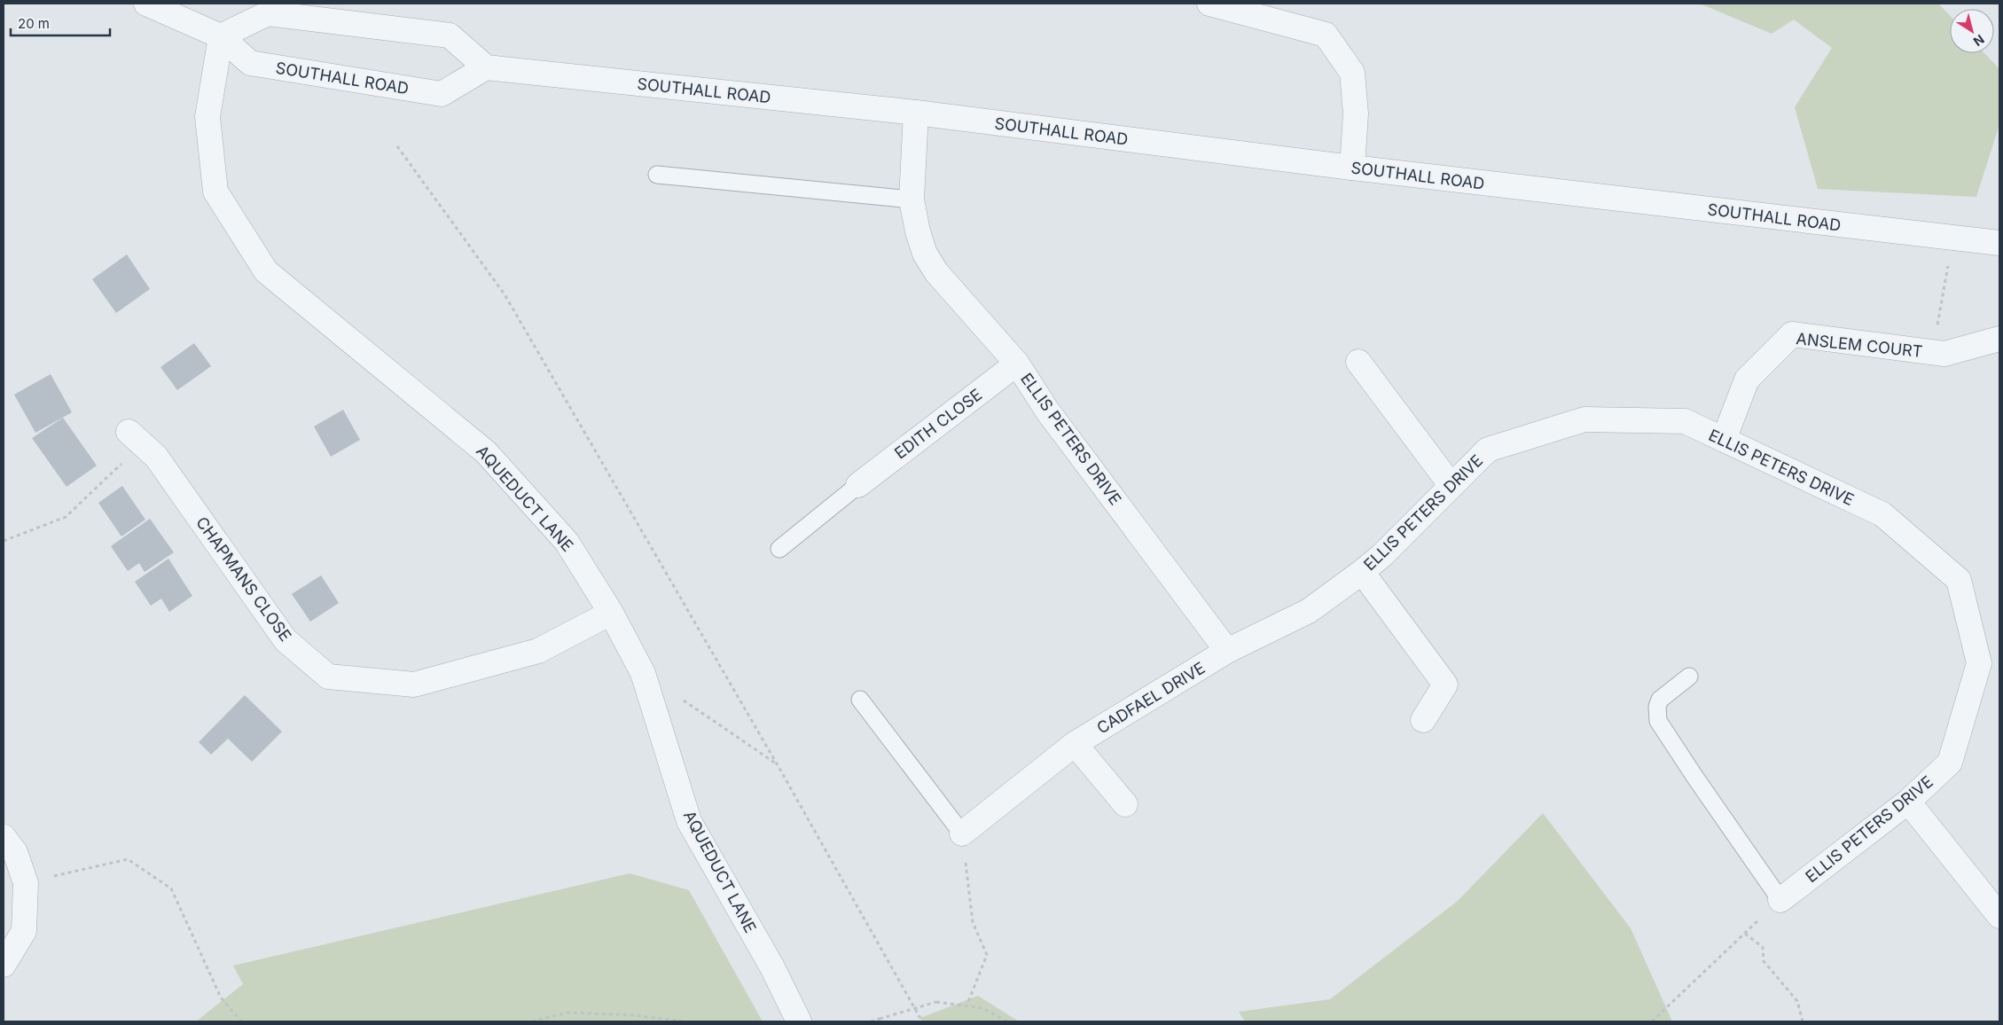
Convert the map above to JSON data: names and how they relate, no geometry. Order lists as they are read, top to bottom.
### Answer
{
  "streets": {
    "street": [
      "SOUTHALL ROAD",
      "ANSLEM COURT",
      "EDITH CLOSE",
      "ELLIS PETERS DRIVE",
      "AQUEDUCT LANE",
      "CHAPMANS CLOSE",
      "CADFAEL DRIVE"
    ]
  },
  "crossings": [
    ["SOUTHALL ROAD", "ELLIS PETERS DRIVE"],
    ["SOUTHALL ROAD", "AQUEDUCT LANE"],
    ["ANSLEM COURT", "ELLIS PETERS DRIVE"],
    ["EDITH CLOSE", "ELLIS PETERS DRIVE"],
    ["ELLIS PETERS DRIVE", "CADFAEL DRIVE"],
    ["AQUEDUCT LANE", "CHAPMANS CLOSE"]
  ],
  "scale_bar": "20 m",
  "north": "bottom right"
}
